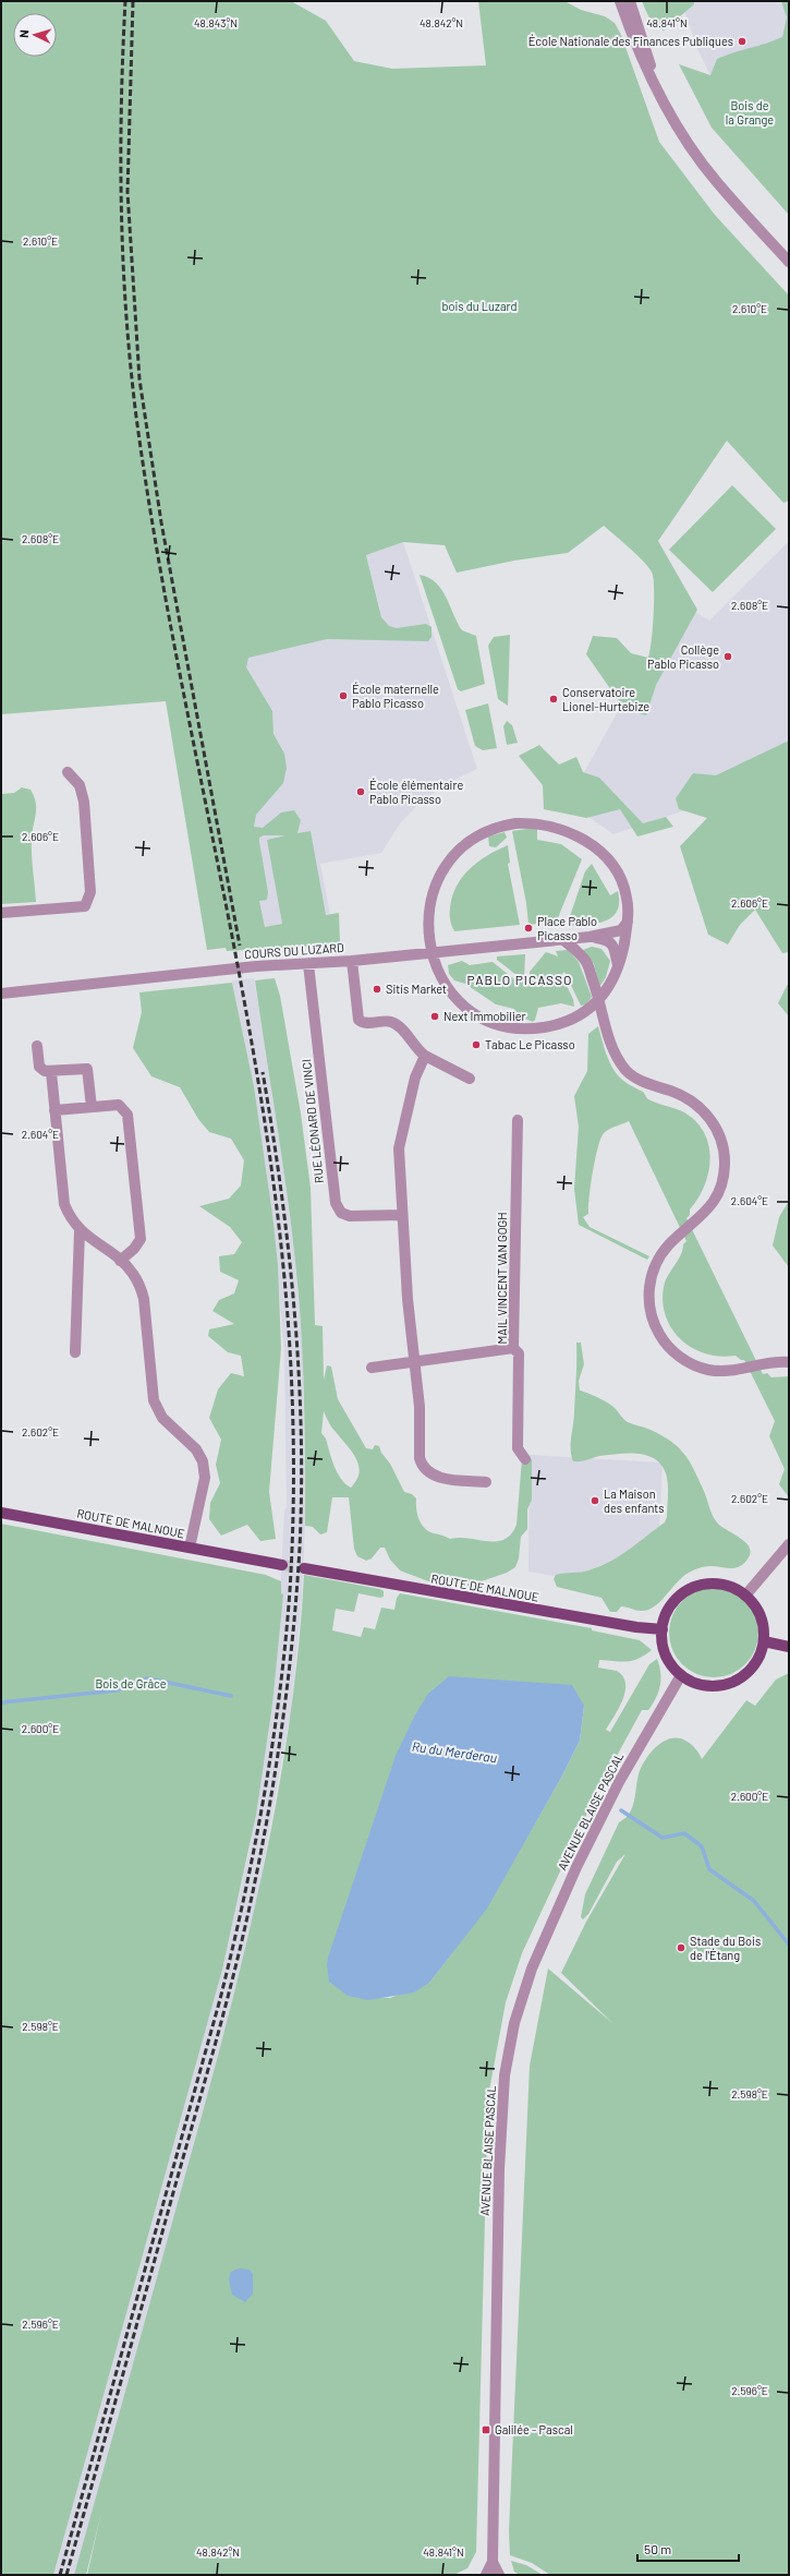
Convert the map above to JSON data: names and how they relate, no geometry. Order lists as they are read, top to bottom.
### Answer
{
  "streets": {
    "main road": ["ROUTE DE MALNOUE"],
    "street": [
      "COURS DU LUZARD",
      "RUE LÉONARD DE VINCI",
      "MAIL VINCENT VAN GOGH",
      "AVENUE BLAISE PASCAL"
    ]
  },
  "crossings": [
    ["COURS DU LUZARD", "RUE LÉONARD DE VINCI"],
    ["ROUTE DE MALNOUE", "AVENUE BLAISE PASCAL"]
  ],
  "districts": ["PABLO PICASSO"],
  "water": ["Ru du Merderau"],
  "parks": ["Bois de la Grange", "bois du Luzard", "Bois de Grâce"],
  "places": {
    "other": [
      "École Nationale des Finances Publiques",
      "Collège Pablo Picasso",
      "École maternelle Pablo Picasso",
      "Conservatoire Lionel-Hurtebize",
      "École élémentaire Pablo Picasso",
      "Place Pablo Picasso",
      "Sitis Market",
      "Next Immobilier",
      "Tabac Le Picasso",
      "La Maison des enfants",
      "Stade du Bois de l'Étang"
    ],
    "transit": ["Galilée - Pascal"]
  },
  "scale_bar": "50 m",
  "north": "left",
  "coordinates": [
    "48.843°N",
    "48.842°N",
    "48.841°N",
    "2.610°E",
    "2.608°E",
    "2.606°E",
    "2.604°E",
    "2.602°E",
    "2.600°E",
    "2.598°E",
    "2.596°E"
  ]
}
